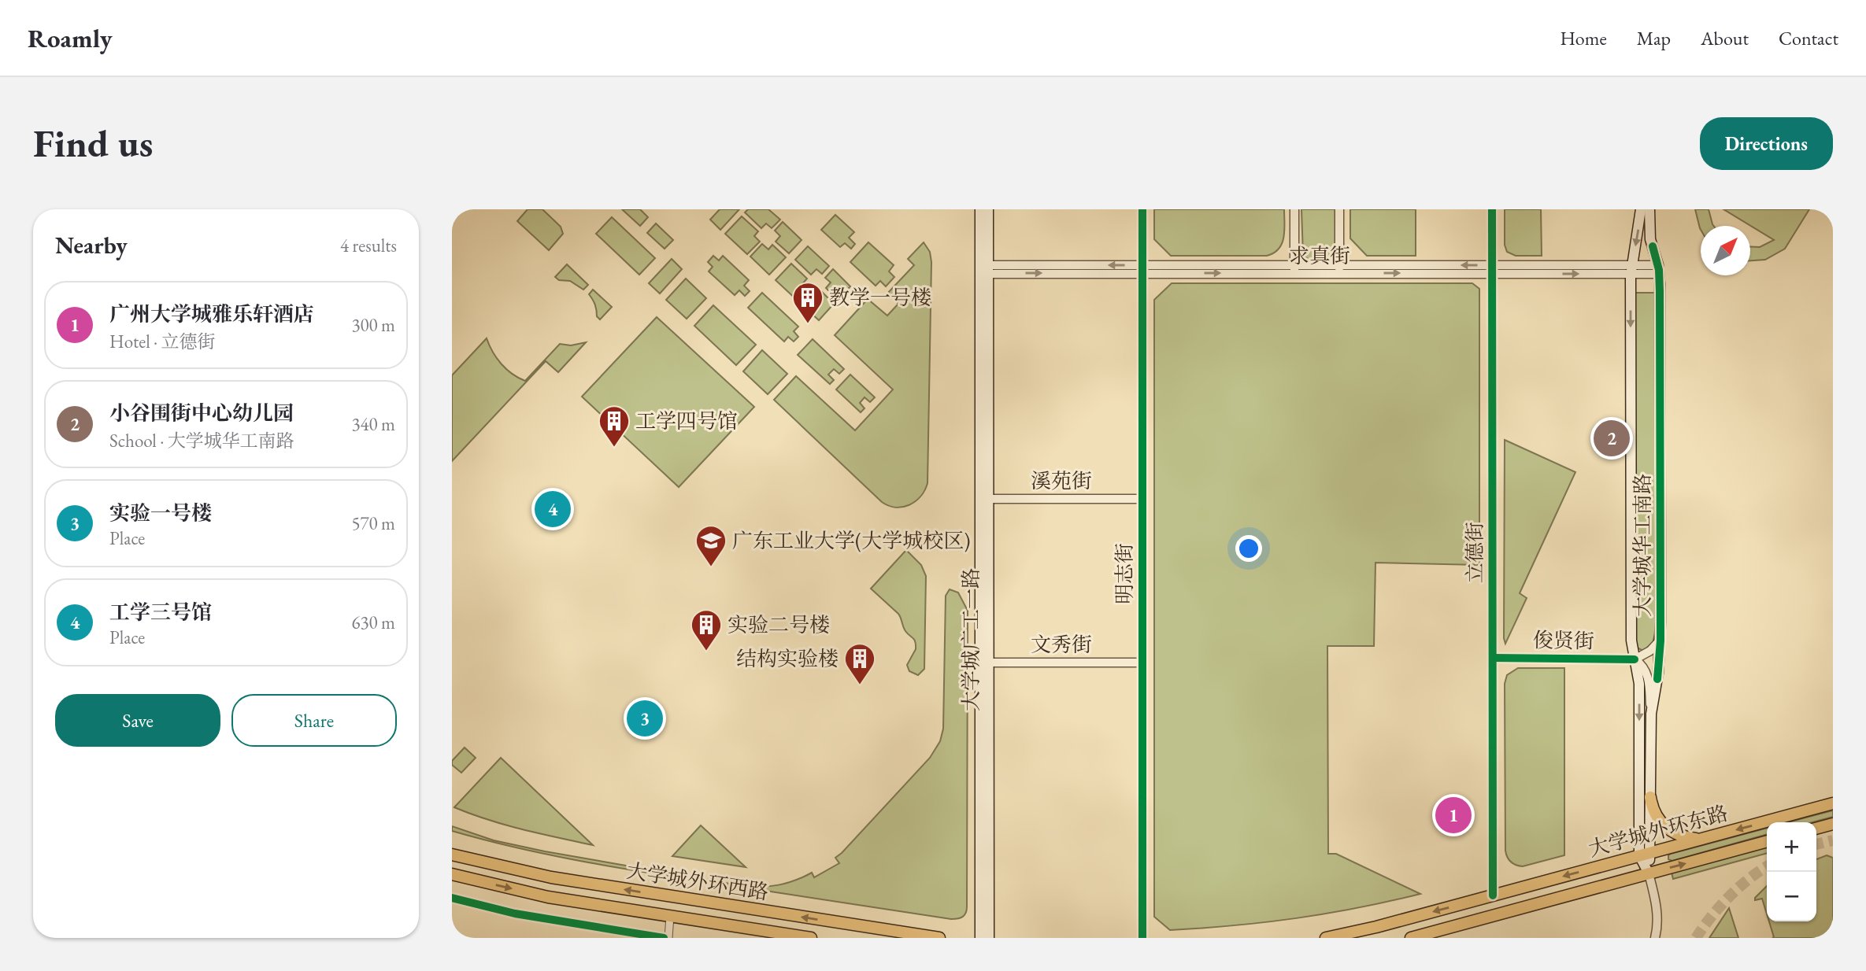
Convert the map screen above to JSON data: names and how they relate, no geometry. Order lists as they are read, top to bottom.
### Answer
{
  "streets": {
    "main road": [
      "大学城华工南路",
      "大学城广工一路",
      "大学城外环东路",
      "大学城外环西路"
    ],
    "street": [
      "求真街",
      "溪苑街",
      "立德街",
      "明志街",
      "俊贤街",
      "文秀街"
    ]
  },
  "crossings": [
    ["求真街", "大学城华工南路"],
    ["求真街", "立德街"],
    ["求真街", "明志街"],
    ["求真街", "大学城广工一路"],
    ["溪苑街", "明志街"],
    ["溪苑街", "大学城广工一路"],
    ["大学城华工南路", "俊贤街"],
    ["大学城华工南路", "大学城外环东路"],
    ["立德街", "俊贤街"],
    ["立德街", "大学城外环东路"],
    ["明志街", "文秀街"],
    ["大学城广工一路", "文秀街"]
  ],
  "places": {
    "building": [
      "教学一号楼",
      "工学四号馆",
      "实验二号楼",
      "结构实验楼"
    ],
    "school or university": ["广东工业大学(大学城校区)"]
  },
  "north": "top right",
  "page": {
    "header": "Roamly",
    "nav": [
      "Home",
      "Map",
      "About",
      "Contact"
    ],
    "buttons": [
      "Directions",
      ["Save", "Share"]
    ],
    "title": "Find us",
    "heading": ["Nearby", "4 results"],
    "list": [
      {
        "mark": "1",
        "name": "广州大学城雅乐轩酒店",
        "note": "Hotel · 立德街",
        "value": "300 m"
      },
      {
        "mark": "2",
        "name": "小谷围街中心幼儿园",
        "note": "School · 大学城华工南路",
        "value": "340 m"
      },
      {
        "mark": "3",
        "name": "实验一号楼",
        "note": "Place",
        "value": "570 m"
      },
      {
        "mark": "4",
        "name": "工学三号馆",
        "note": "Place",
        "value": "630 m"
      }
    ],
    "pins": [
      "2",
      "4",
      "3",
      "1"
    ],
    "map_buttons": ["+", "−"]
  }
}
